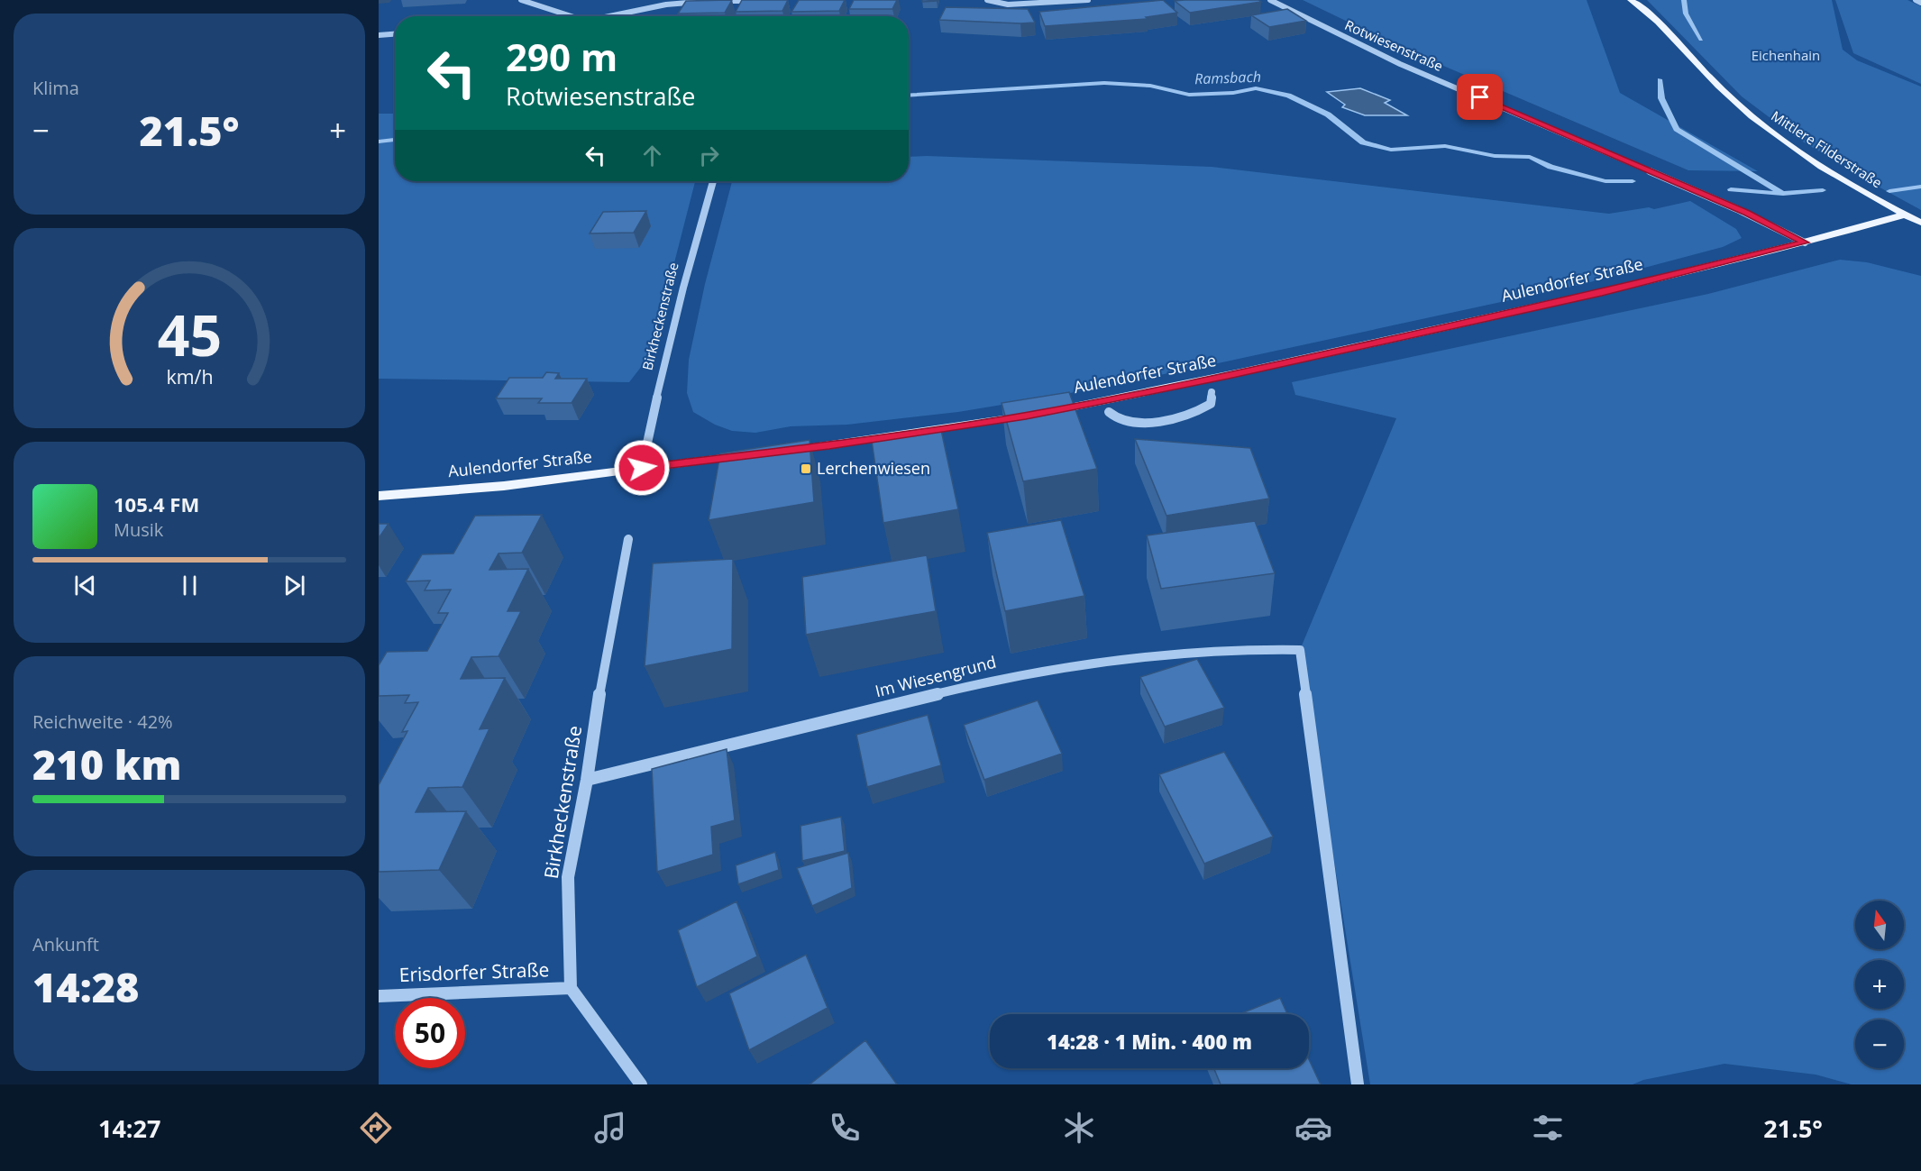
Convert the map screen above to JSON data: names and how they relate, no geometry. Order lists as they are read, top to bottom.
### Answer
{
  "streets": {
    "main road": ["Mittlere Filderstraße", "Aulendorfer Straße"],
    "street": [
      "Rotwiesenstraße",
      "Birkheckenstraße",
      "Im Wiesengrund",
      "Erisdorfer Straße"
    ]
  },
  "crossings": [
    ["Rotwiesenstraße", "Aulendorfer Straße"],
    ["Mittlere Filderstraße", "Aulendorfer Straße"],
    ["Aulendorfer Straße", "Birkheckenstraße"],
    ["Birkheckenstraße", "Im Wiesengrund"],
    ["Birkheckenstraße", "Erisdorfer Straße"]
  ],
  "water": ["Ramsbach"],
  "parks": ["Eichenhain"],
  "places": {
    "transit": ["Lerchenwiesen"]
  },
  "north": "top",
  "page": {
    "tile": [
      "Klima",
      ["Reichweite · 42%", "210 km"],
      ["Ankunft", "14:28"]
    ],
    "turn": ["290 m", "Rotwiesenstraße"],
    "heat": ["−", "21.5°", "+"],
    "song": ["105.4 FM", "Musik"],
    "map_buttons": ["+", "−"],
    "limit": "50",
    "trip": "14:28 · 1 Min. · 400 m",
    "tabs": ["14:27", "21.5°"],
    "gauge": ["45", "km/h"]
  }
}
